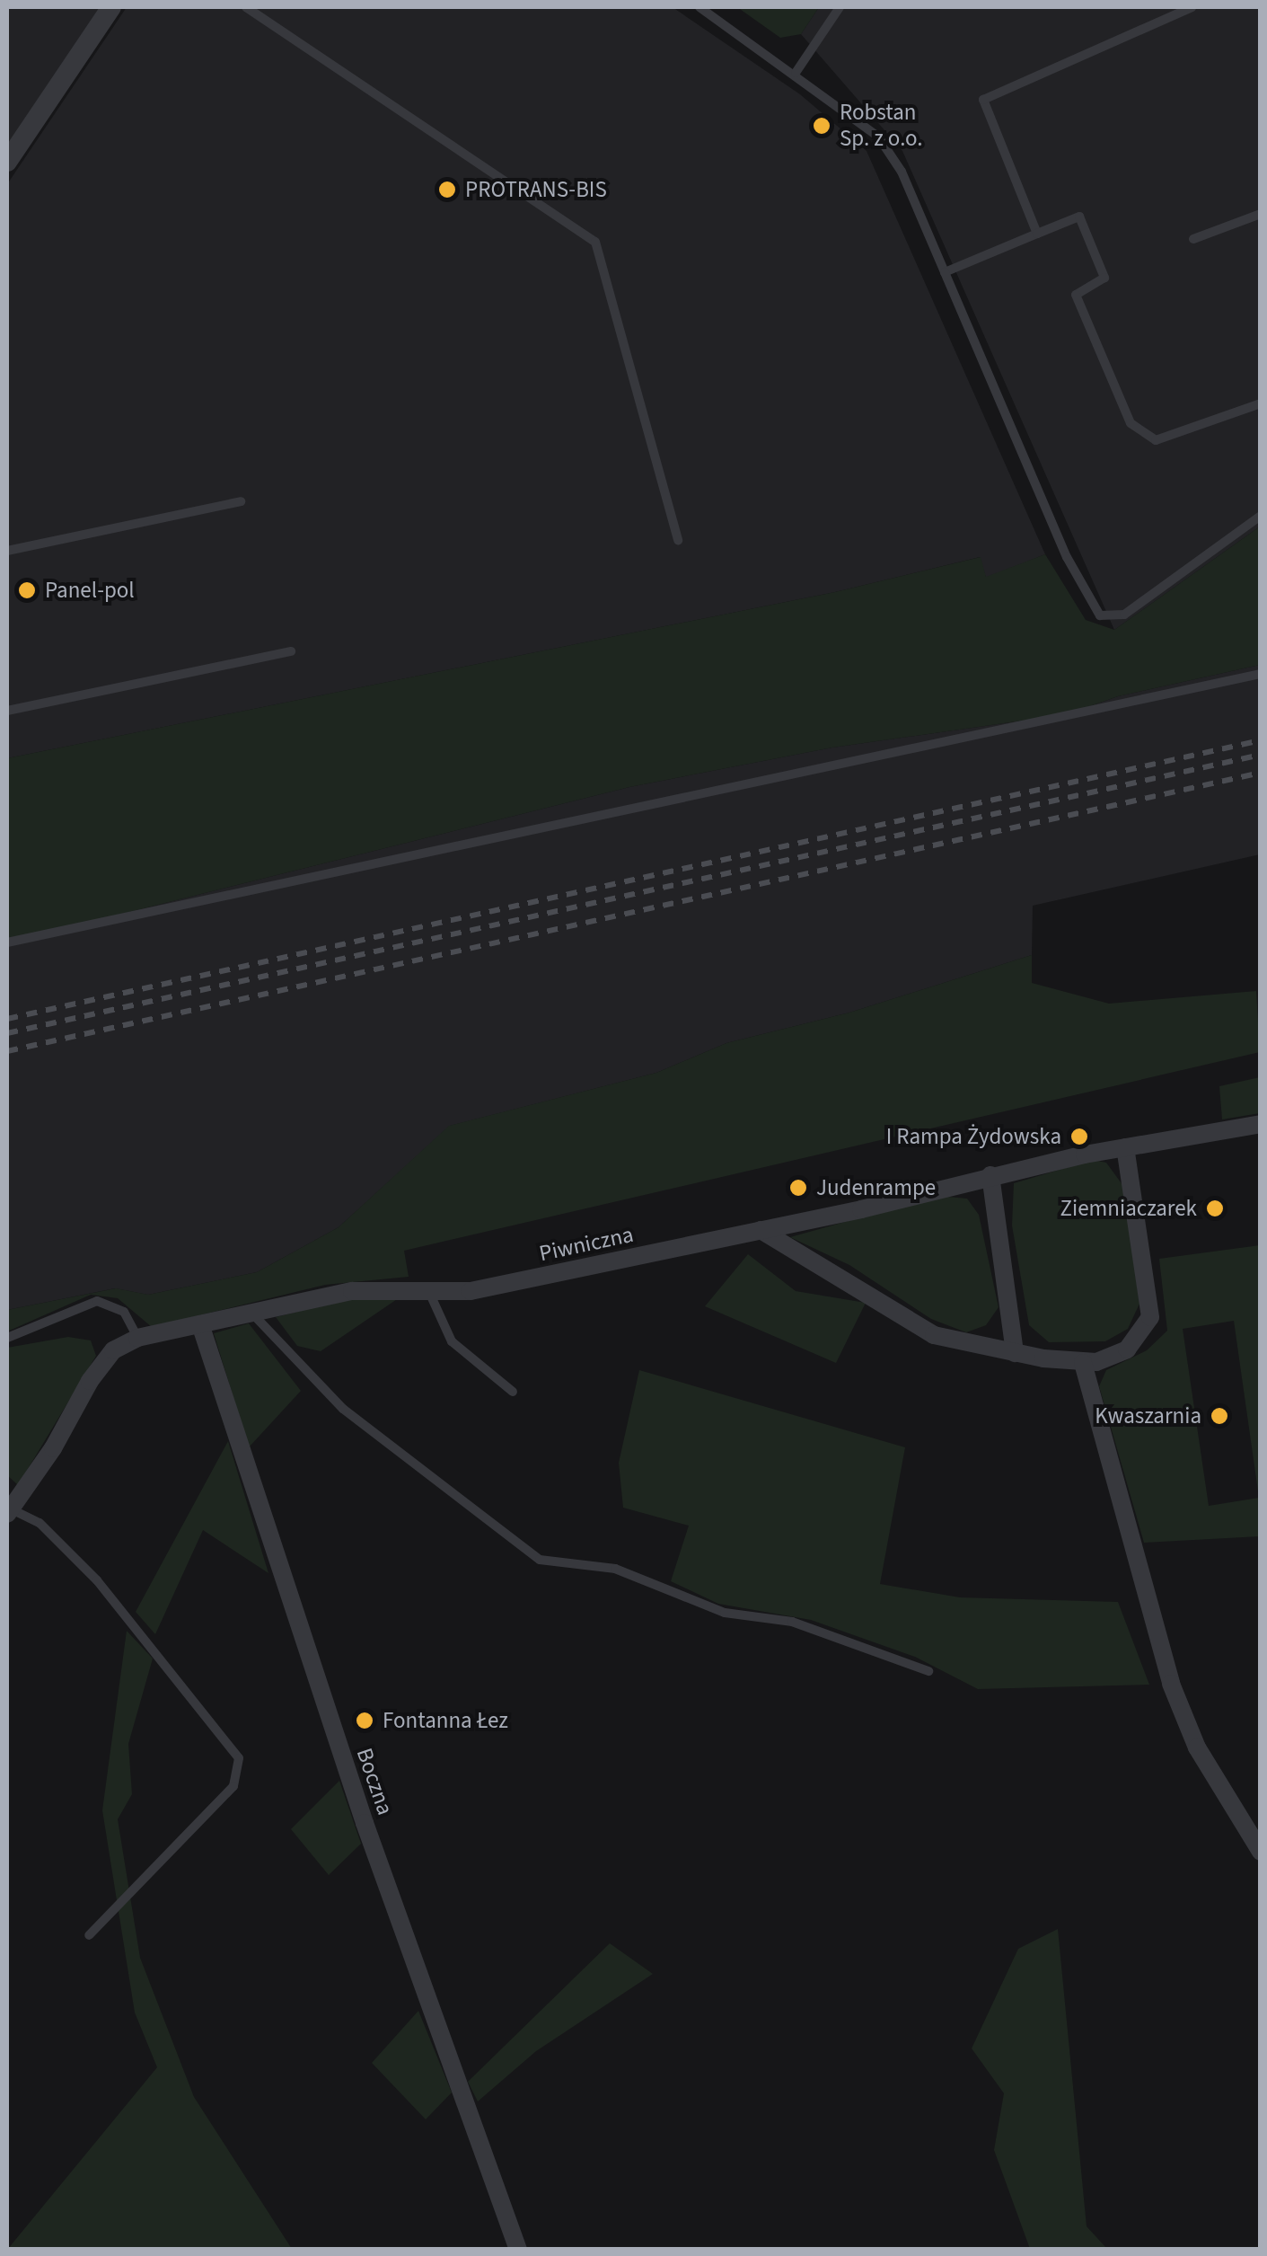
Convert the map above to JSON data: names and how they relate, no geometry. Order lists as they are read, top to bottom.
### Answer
{
  "streets": {
    "street": ["Piwniczna", "Boczna"]
  },
  "crossings": [
    ["Piwniczna", "Boczna"]
  ],
  "places": [
    "Robstan Sp. z o.o.",
    "PROTRANS-BIS",
    "Panel-pol",
    "I Rampa Żydowska",
    "Judenrampe",
    "Ziemniaczarek",
    "Kwaszarnia",
    "Fontanna Łez"
  ]
}
